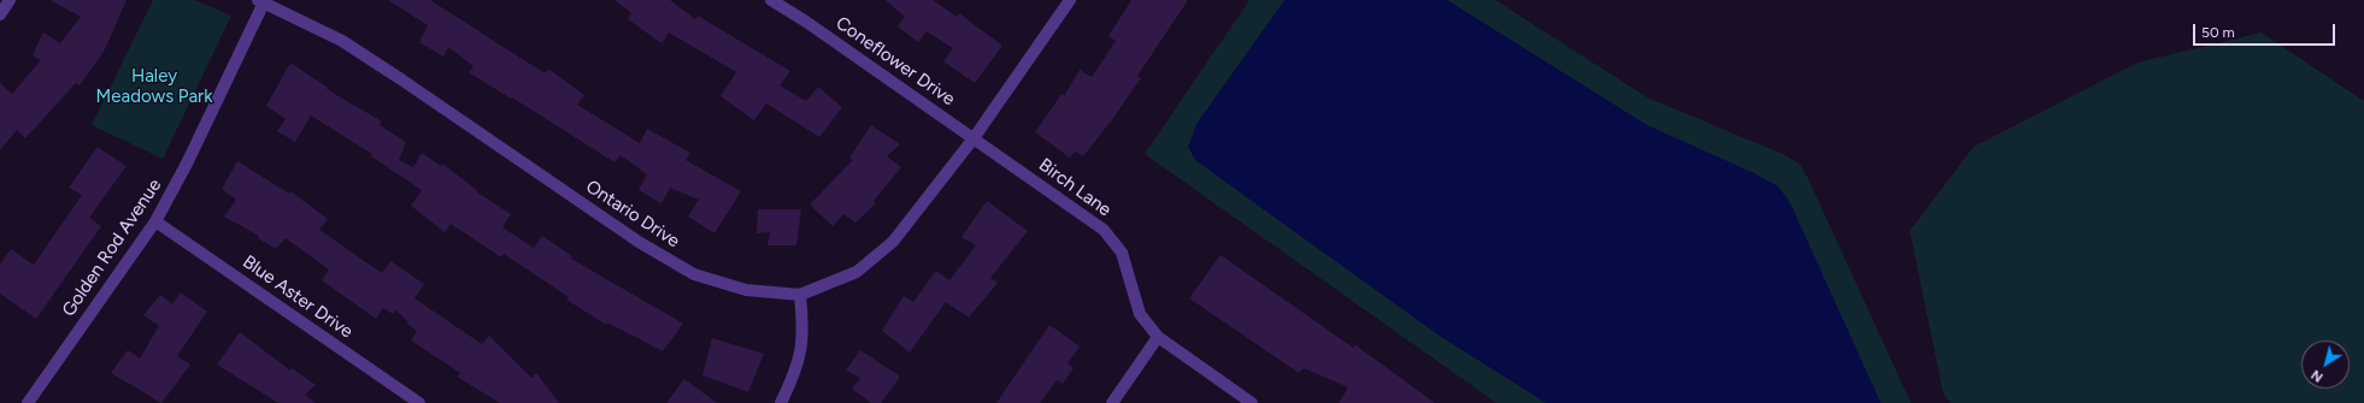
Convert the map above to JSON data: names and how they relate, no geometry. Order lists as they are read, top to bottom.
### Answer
{
  "streets": {
    "street": [
      "Coneflower Drive",
      "Birch Lane",
      "Ontario Drive",
      "Golden Rod Avenue",
      "Blue Aster Drive"
    ]
  },
  "crossings": [
    ["Coneflower Drive", "Birch Lane"],
    ["Coneflower Drive", "Ontario Drive"],
    ["Birch Lane", "Ontario Drive"],
    ["Ontario Drive", "Golden Rod Avenue"],
    ["Golden Rod Avenue", "Blue Aster Drive"]
  ],
  "parks": ["Haley Meadows Park"],
  "scale_bar": "50 m",
  "north": "bottom left"
}
